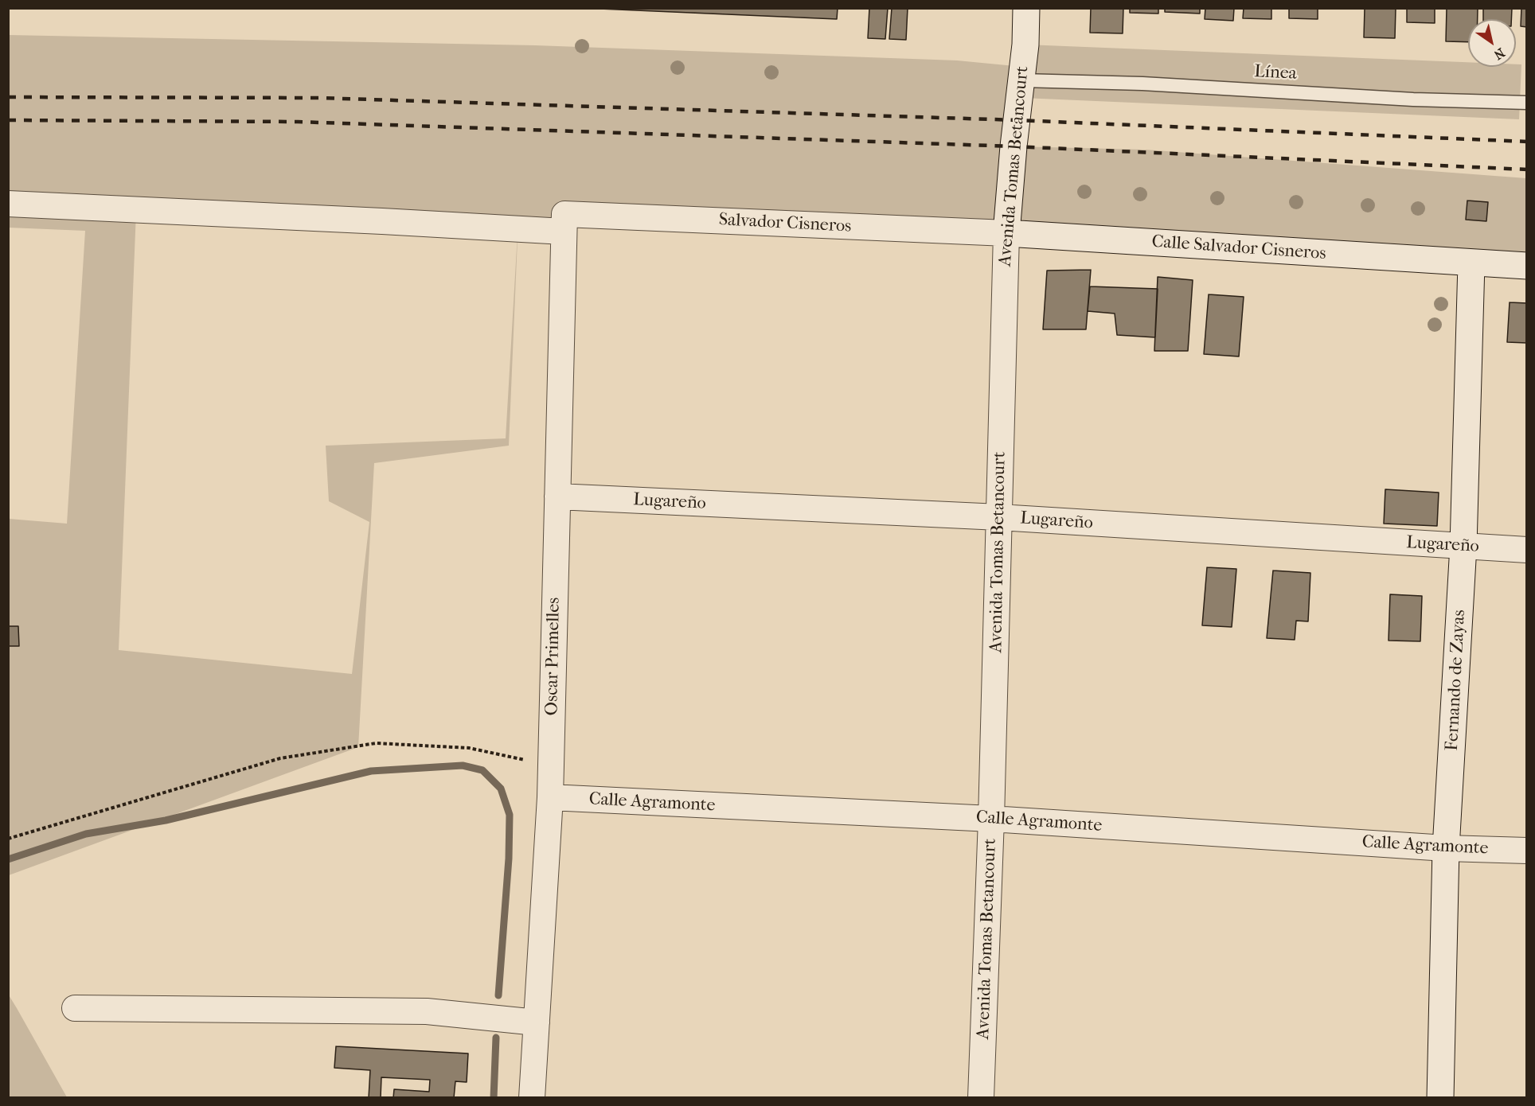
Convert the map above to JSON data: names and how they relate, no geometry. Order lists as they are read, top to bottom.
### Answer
{
  "streets": {
    "main road": ["Avenida Tomas Betancourt", "Calle Salvador Cisneros", "Fernando de Zayas"],
    "street": [
      "Salvador Cisneros",
      "Lugareño",
      "Oscar Primelles",
      "Calle Agramonte"
    ],
    "lane": ["Línea"]
  },
  "crossings": [
    ["Línea", "Avenida Tomas Betancourt"],
    ["Avenida Tomas Betancourt", "Salvador Cisneros"],
    ["Avenida Tomas Betancourt", "Calle Salvador Cisneros"],
    ["Avenida Tomas Betancourt", "Lugareño"],
    ["Avenida Tomas Betancourt", "Calle Agramonte"],
    ["Salvador Cisneros", "Calle Salvador Cisneros"],
    ["Salvador Cisneros", "Oscar Primelles"],
    ["Calle Salvador Cisneros", "Fernando de Zayas"],
    ["Lugareño", "Oscar Primelles"],
    ["Lugareño", "Fernando de Zayas"],
    ["Oscar Primelles", "Calle Agramonte"],
    ["Fernando de Zayas", "Calle Agramonte"]
  ],
  "north": "bottom right"
}
